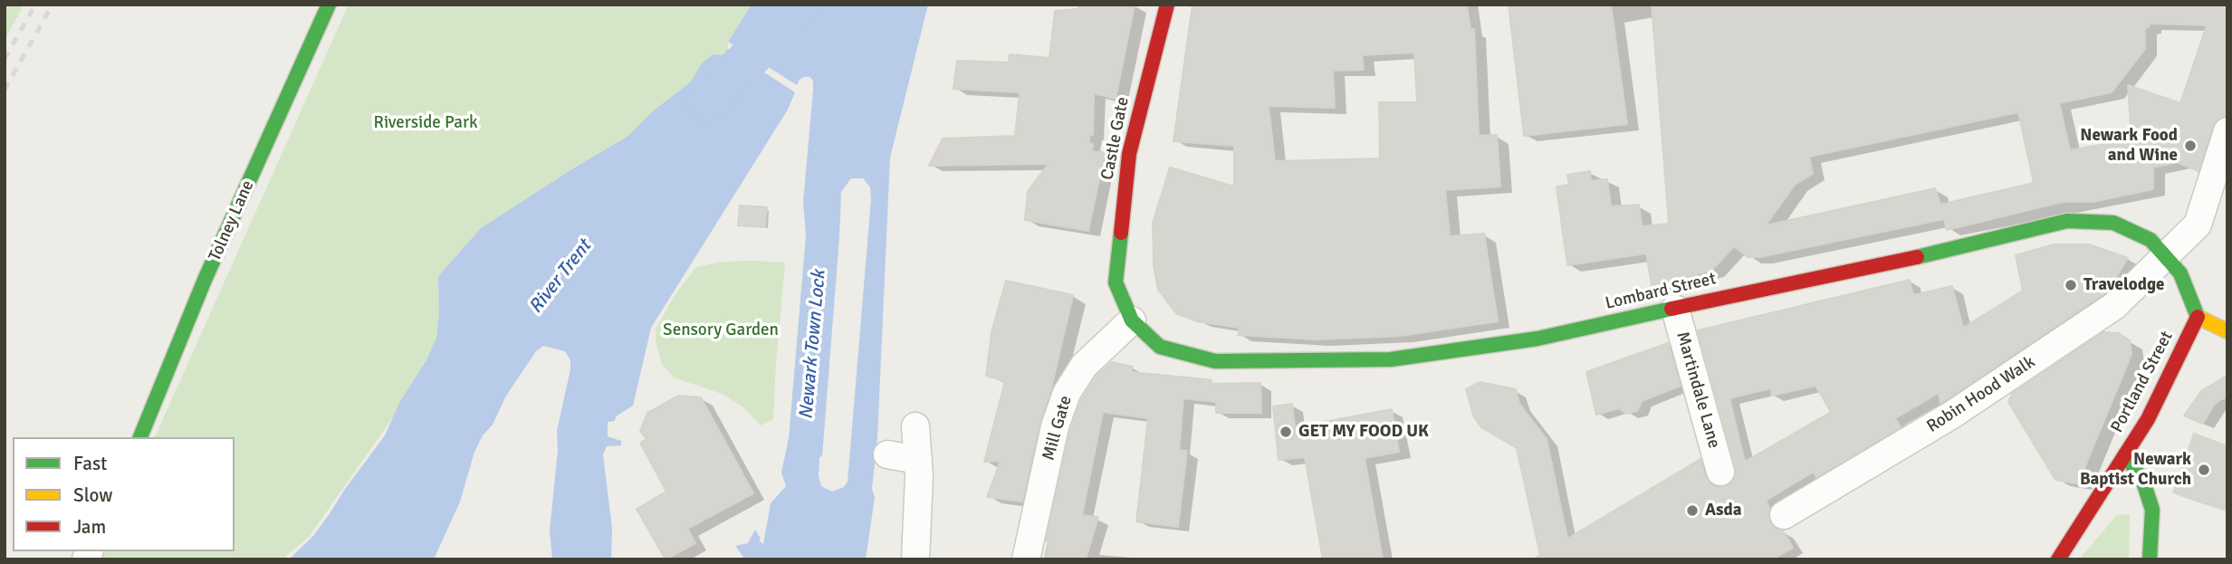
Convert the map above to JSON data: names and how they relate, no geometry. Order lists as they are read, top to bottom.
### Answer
{
  "streets": {
    "main road": [
      "Castle Gate",
      "Tolney Lane",
      "Lombard Street",
      "Portland Street"
    ],
    "street": ["Martindale Lane", "Robin Hood Walk", "Mill Gate"]
  },
  "crossings": [
    ["Castle Gate", "Lombard Street"],
    ["Lombard Street", "Portland Street"],
    ["Lombard Street", "Martindale Lane"],
    ["Lombard Street", "Robin Hood Walk"],
    ["Lombard Street", "Mill Gate"]
  ],
  "water": ["River Trent", "Newark Town Lock"],
  "parks": ["Riverside Park", "Sensory Garden"],
  "places": [
    "Newark Food and Wine",
    "Travelodge",
    "GET MY FOOD UK",
    "Newark Baptist Church",
    "Asda"
  ],
  "legend": ["Fast", "Slow", "Jam"]
}
